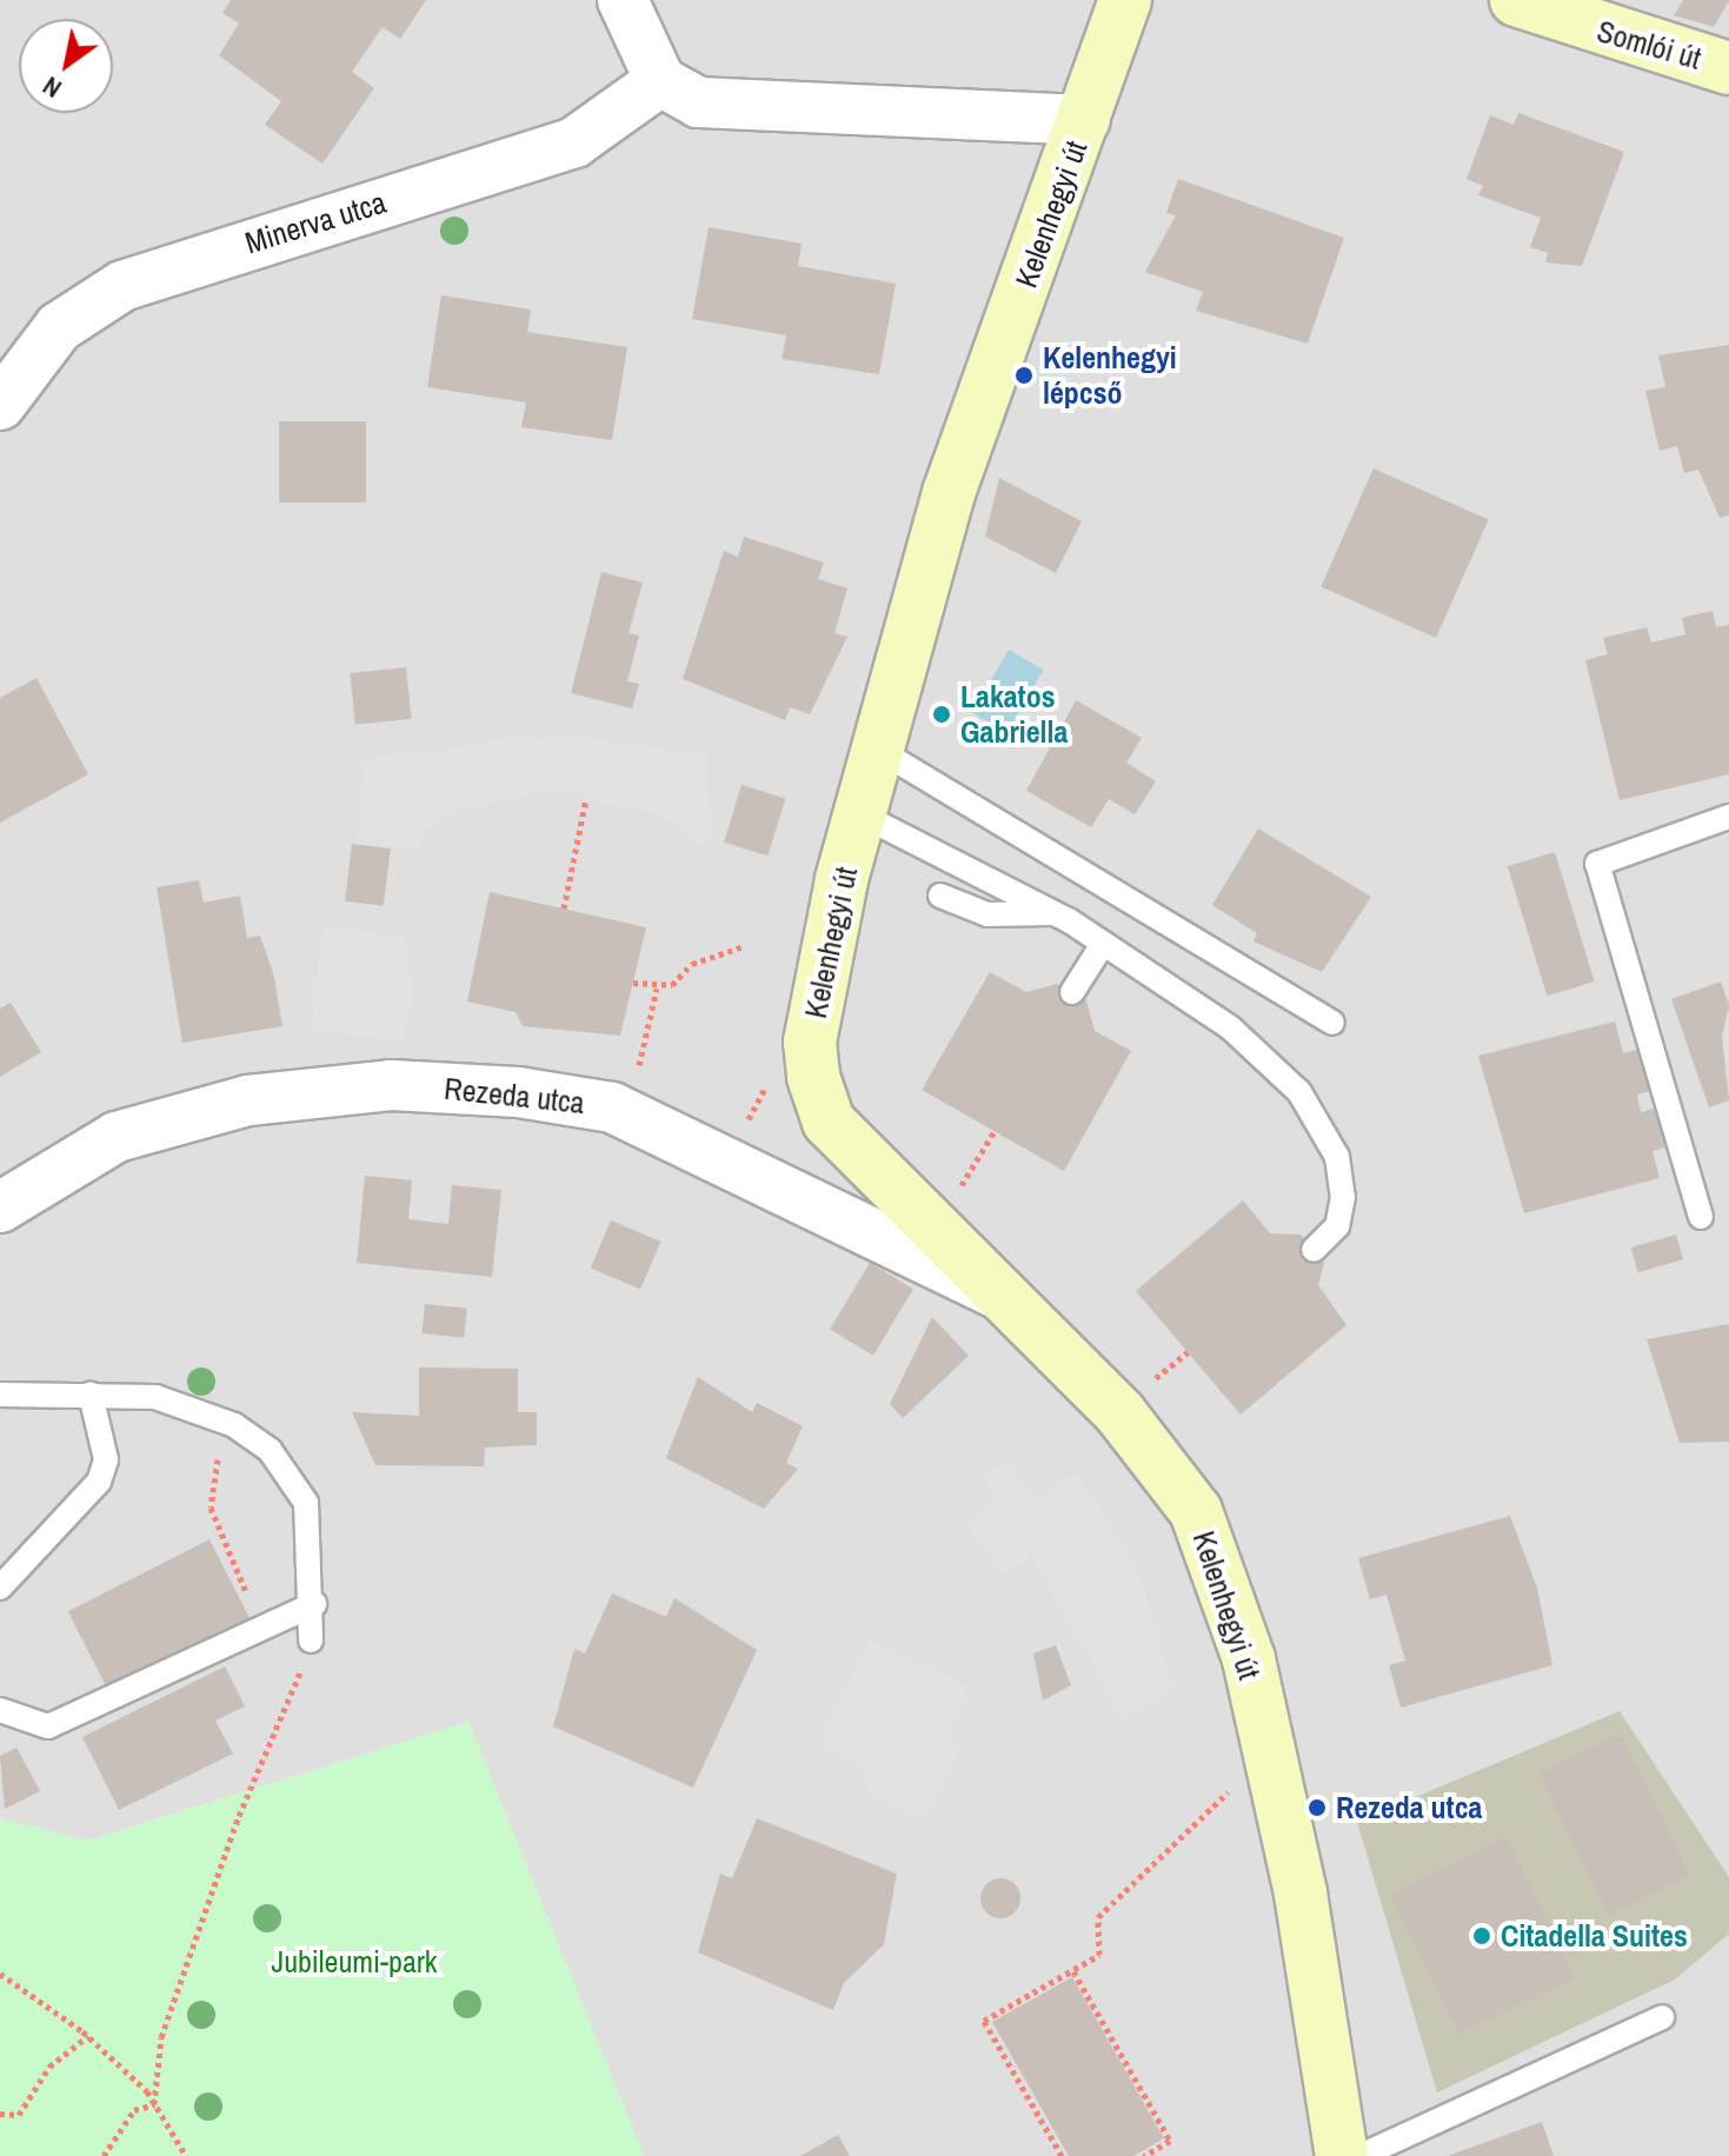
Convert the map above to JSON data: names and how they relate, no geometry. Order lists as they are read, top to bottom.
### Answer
{
  "streets": {
    "street": [
      "Somlói út",
      "Kelenhegyi út",
      "Minerva utca",
      "Rezeda utca"
    ]
  },
  "crossings": [
    ["Kelenhegyi út", "Minerva utca"],
    ["Kelenhegyi út", "Rezeda utca"]
  ],
  "parks": ["Jubileumi-park"],
  "places": [
    "Kelenhegyi lépcső",
    "Lakatos Gabriella",
    "Rezeda utca",
    "Citadella Suites"
  ],
  "north": "bottom left"
}
